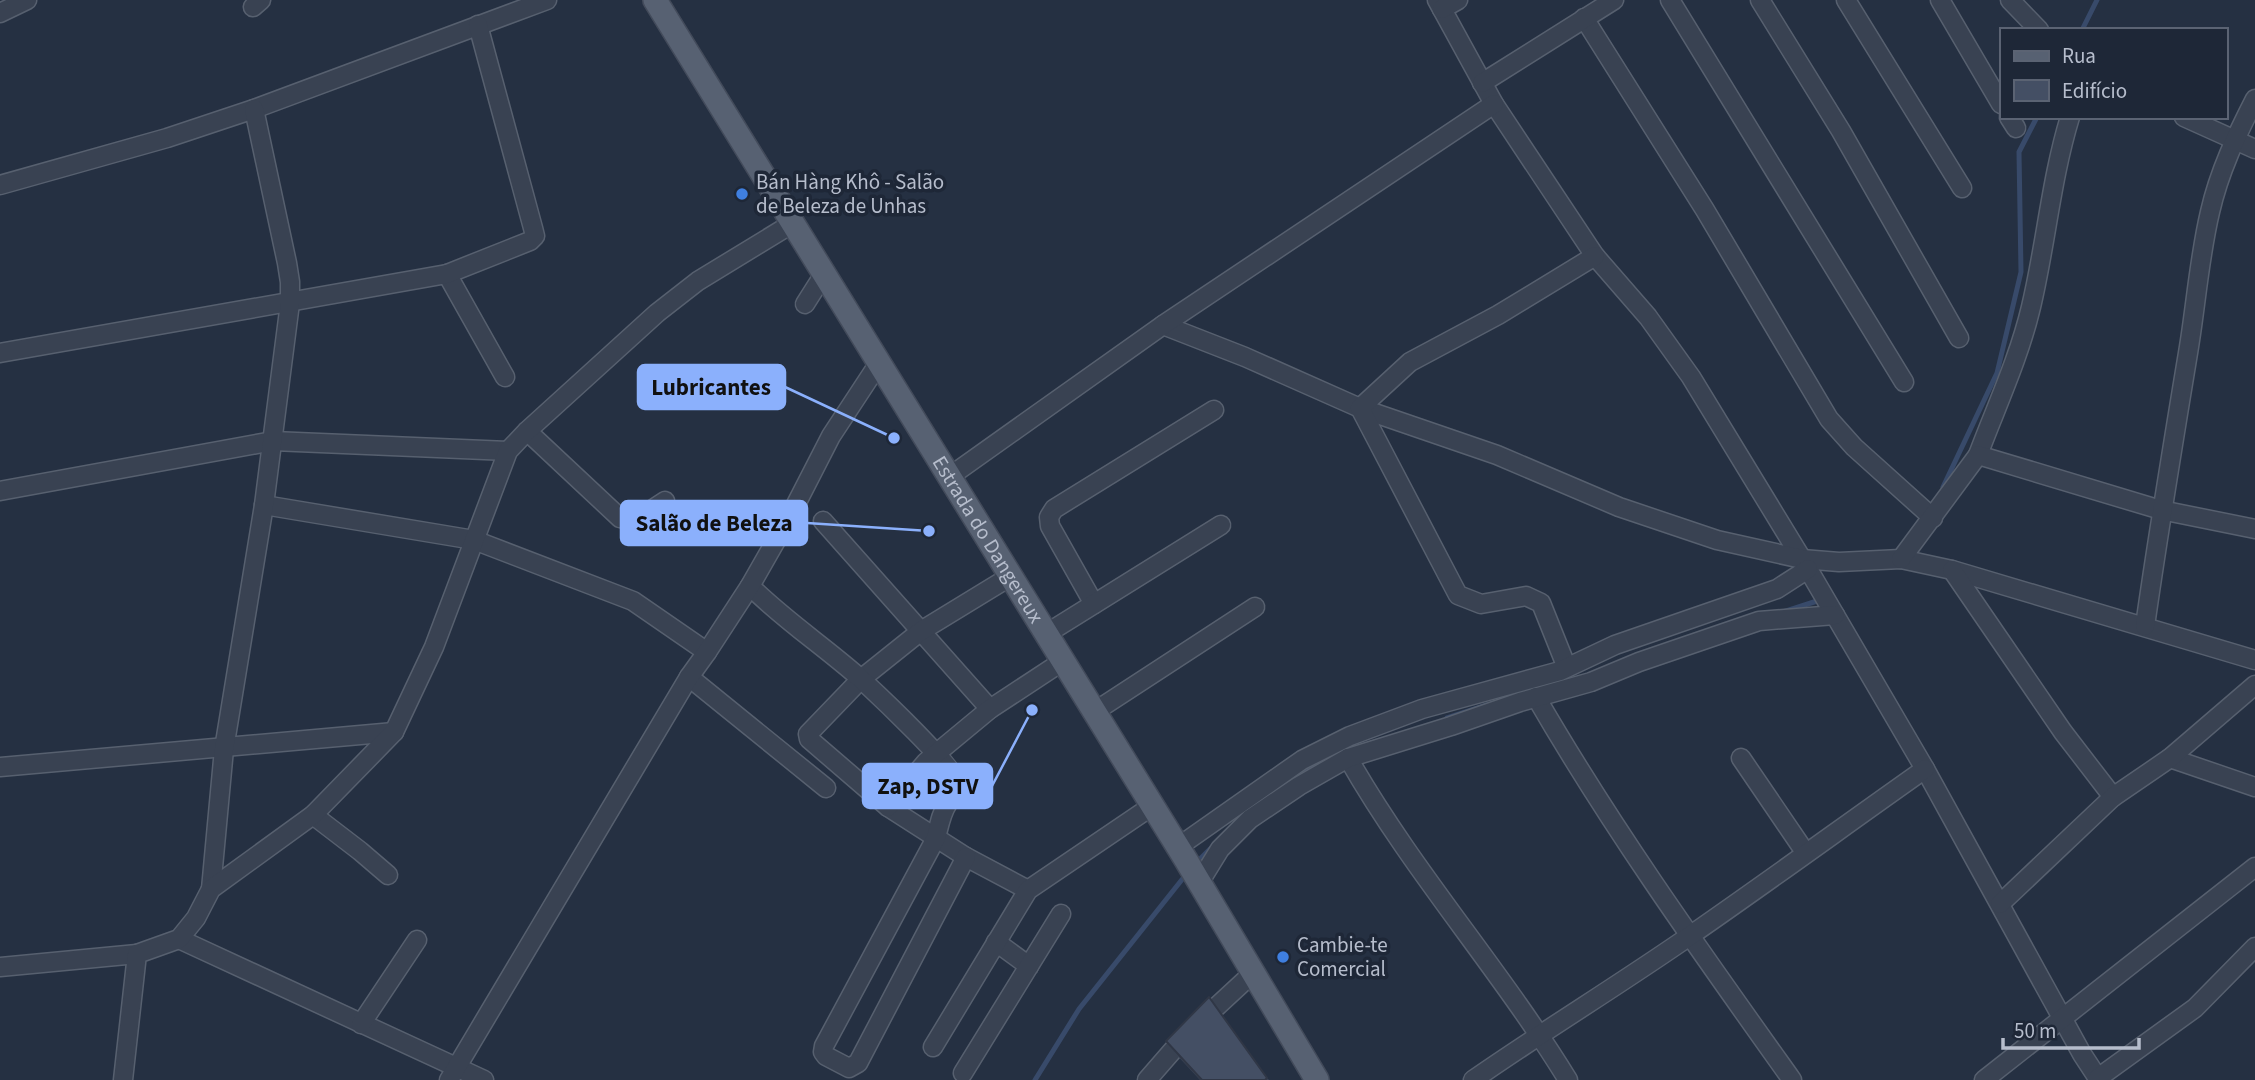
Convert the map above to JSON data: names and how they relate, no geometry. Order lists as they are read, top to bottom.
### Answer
{
  "streets": {
    "main road": ["Estrada do Dangereux"]
  },
  "places": [
    "Bán Hàng Khô - Salão de Beleza de Unhas",
    "Lubricantes",
    "Salão de Beleza",
    "Zap, DSTV",
    "Cambie-te Comercial"
  ],
  "legend": ["Rua", "Edifício"],
  "scale_bar": "50 m"
}
